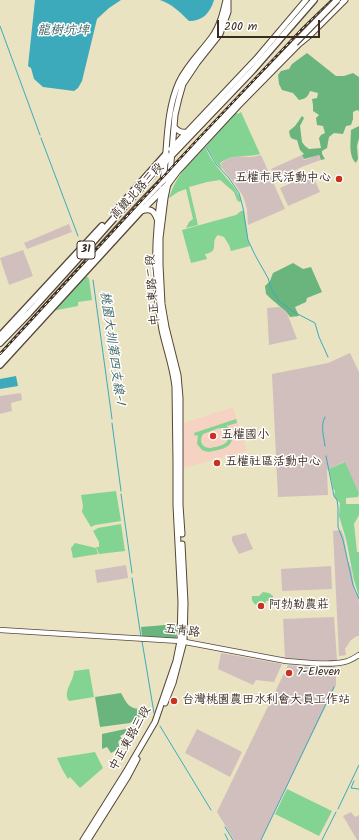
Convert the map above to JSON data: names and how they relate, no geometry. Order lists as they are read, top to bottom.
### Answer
{
  "streets": {
    "main road": [
      "高鐵北路三段",
      "31",
      "中正東路二段",
      "中正東路三段"
    ],
    "street": ["五青路"]
  },
  "crossings": [
    ["高鐵北路三段", "中正東路二段"],
    ["中正東路二段", "五青路"],
    ["中正東路二段", "中正東路三段"],
    ["五青路", "中正東路三段"]
  ],
  "water": ["龍樹坑埤", "桃園大圳第四支線-1"],
  "places": [
    "五權市民活動中心",
    "五權國小",
    "五權社區活動中心",
    "阿勃勒農莊",
    "7-Eleven",
    "台灣桃園農田水利會大員工作站"
  ],
  "scale_bar": "200 m"
}
